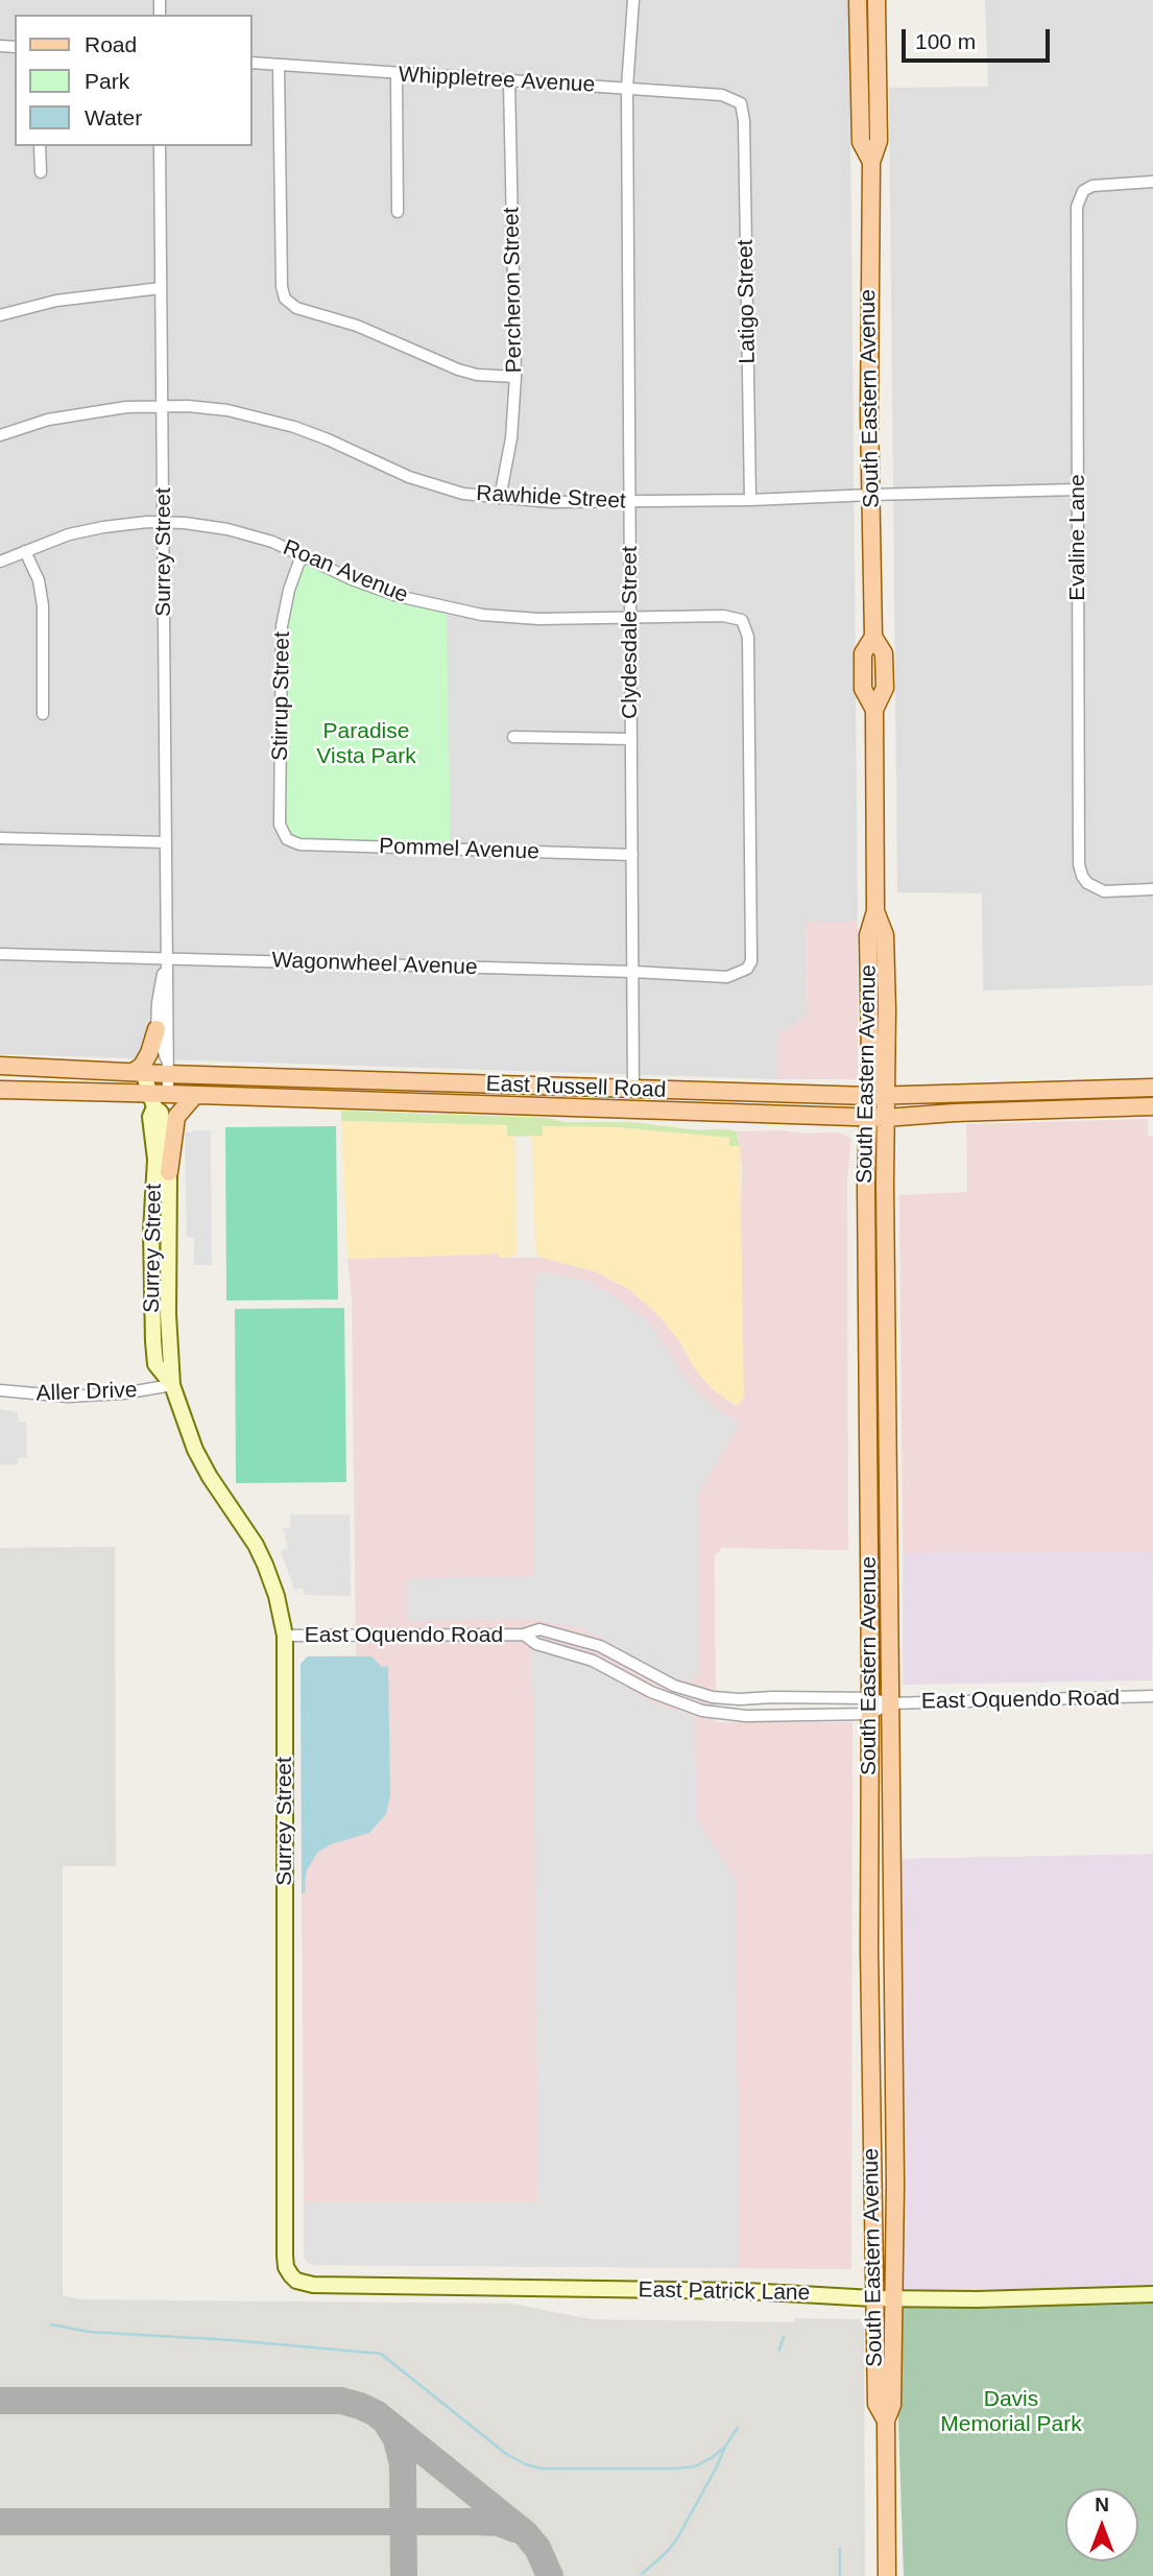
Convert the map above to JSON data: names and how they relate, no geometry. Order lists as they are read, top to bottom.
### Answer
{
  "streets": {
    "main road": ["South Eastern Avenue", "East Russell Road"],
    "street": [
      "Whippletree Avenue",
      "Percheron Street",
      "Latigo Street",
      "Rawhide Street",
      "Evaline Lane",
      "Surrey Street",
      "Roan Avenue",
      "Clydesdale Street",
      "Stirrup Street",
      "Pommel Avenue",
      "Wagonwheel Avenue",
      "Aller Drive",
      "East Oquendo Road",
      "East Patrick Lane"
    ]
  },
  "crossings": [
    ["Whippletree Avenue", "Percheron Street"],
    ["Whippletree Avenue", "Latigo Street"],
    ["Whippletree Avenue", "Clydesdale Street"],
    ["Percheron Street", "Rawhide Street"],
    ["Latigo Street", "Rawhide Street"],
    ["South Eastern Avenue", "Rawhide Street"],
    ["South Eastern Avenue", "East Russell Road"],
    ["South Eastern Avenue", "East Oquendo Road"],
    ["South Eastern Avenue", "East Patrick Lane"],
    ["Rawhide Street", "Evaline Lane"],
    ["Rawhide Street", "Surrey Street"],
    ["Rawhide Street", "Clydesdale Street"],
    ["Surrey Street", "Roan Avenue"],
    ["Surrey Street", "Wagonwheel Avenue"],
    ["Surrey Street", "East Russell Road"],
    ["Surrey Street", "Aller Drive"],
    ["Surrey Street", "East Oquendo Road"],
    ["Surrey Street", "East Patrick Lane"],
    ["Roan Avenue", "Clydesdale Street"],
    ["Roan Avenue", "Stirrup Street"],
    ["Roan Avenue", "Wagonwheel Avenue"],
    ["Clydesdale Street", "Pommel Avenue"],
    ["Clydesdale Street", "Wagonwheel Avenue"],
    ["Clydesdale Street", "East Russell Road"],
    ["Stirrup Street", "Pommel Avenue"]
  ],
  "parks": ["Paradise Vista Park", "Davis Memorial Park"],
  "legend": ["Road", "Park", "Water"],
  "scale_bar": "100 m",
  "north": "top"
}
